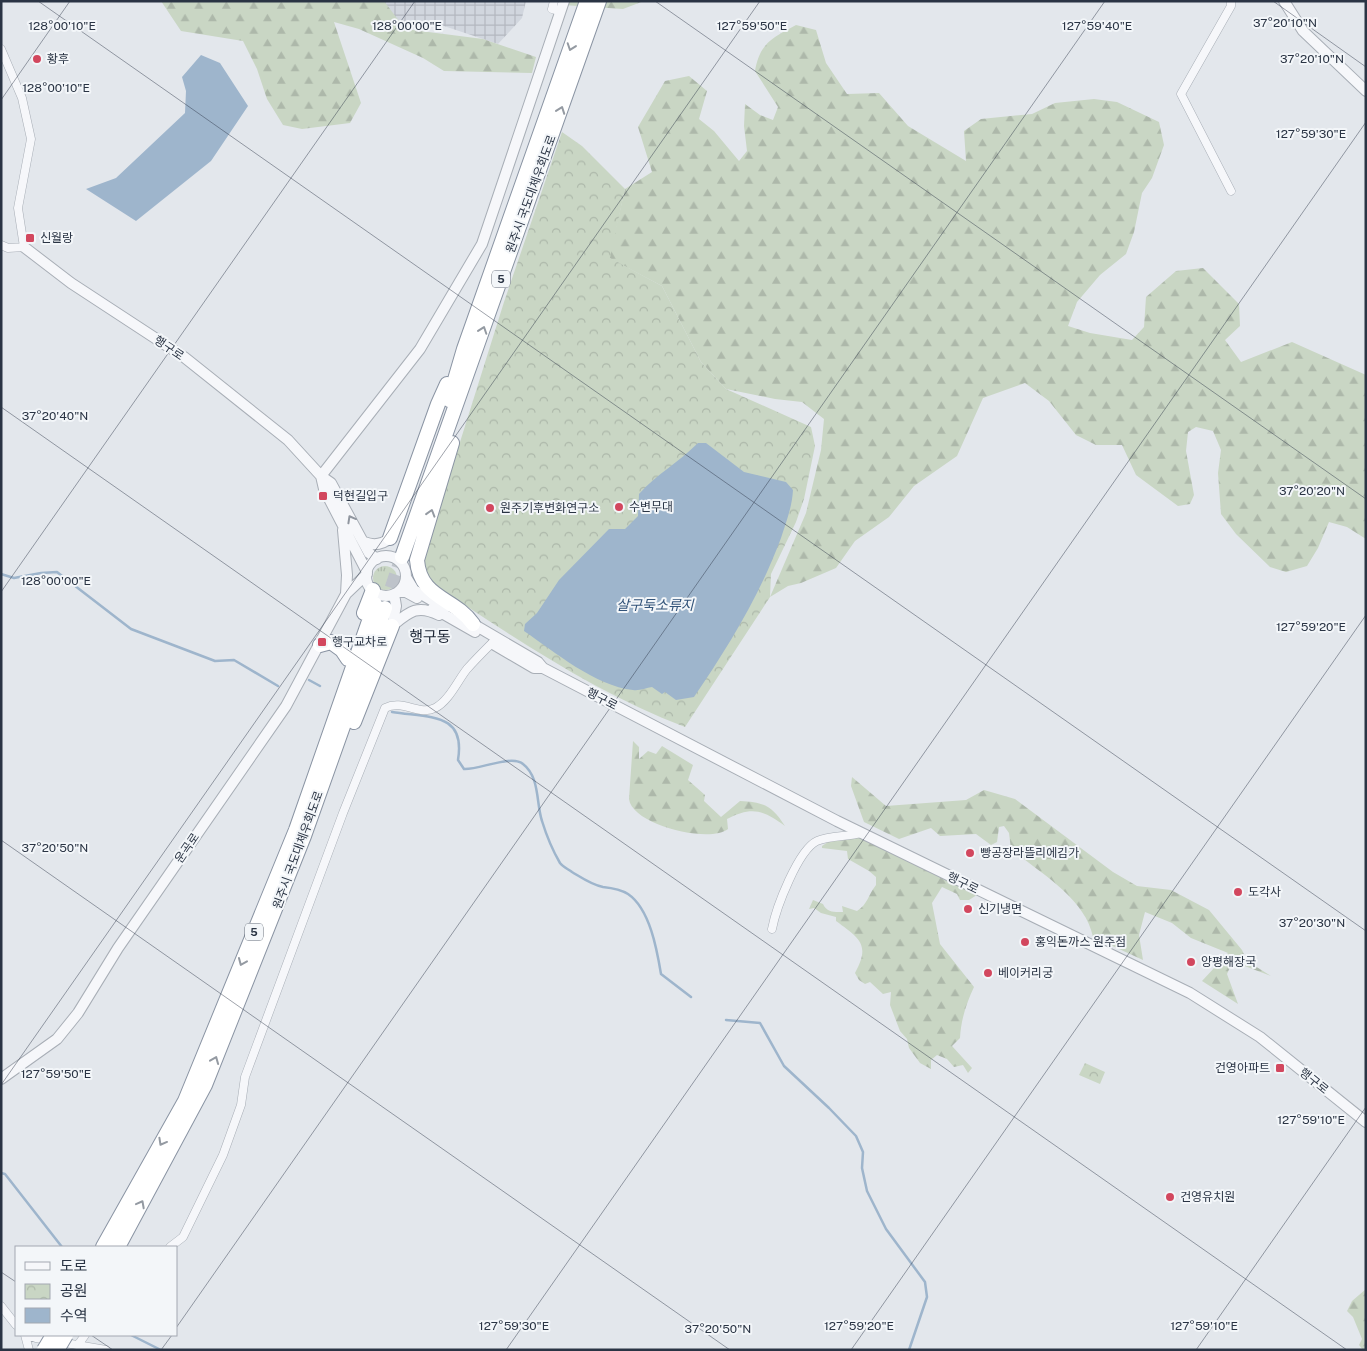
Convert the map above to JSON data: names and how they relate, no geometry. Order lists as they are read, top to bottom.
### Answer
{
  "streets": {
    "highway": ["원주시 국도대체우회도로", "5"],
    "street": ["행구로", "운곡로"]
  },
  "crossings": [
    ["원주시 국도대체우회도로", "5"],
    ["원주시 국도대체우회도로", "행구로"],
    ["5", "행구로"]
  ],
  "districts": ["행구동"],
  "water": ["살구둑소류지"],
  "places": {
    "other": [
      "황후",
      "수변무대",
      "원주기후변화연구소",
      "빵공장라뜰리에김가",
      "도각사",
      "신기냉면",
      "홍익돈까스 원주점",
      "양평해장국",
      "베이커리궁",
      "건영유치원"
    ],
    "transit": [
      "신월랑",
      "덕현길입구",
      "행구교차로",
      "건영아파트"
    ]
  },
  "legend": ["도로", "공원", "수역"],
  "coordinates": [
    "37°20'10\"N",
    "128°00'10\"E",
    "128°00'00\"E",
    "127°59'50\"E",
    "127°59'40\"E",
    "127°59'30\"E",
    "37°20'40\"N",
    "37°20'20\"N",
    "127°59'20\"E",
    "37°20'50\"N",
    "37°20'30\"N",
    "127°59'10\"E"
  ]
}
